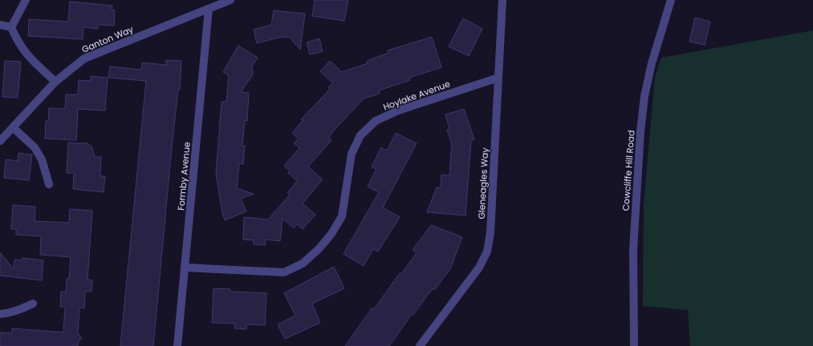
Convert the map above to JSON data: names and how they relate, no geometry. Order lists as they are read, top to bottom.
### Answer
{
  "streets": {
    "street": [
      "Ganton Way",
      "Hoylake Avenue",
      "Cowcliffe Hill Road",
      "Formby Avenue",
      "Gleneagles Way"
    ]
  },
  "crossings": [
    ["Ganton Way", "Formby Avenue"],
    ["Hoylake Avenue", "Formby Avenue"],
    ["Hoylake Avenue", "Gleneagles Way"]
  ]
}
